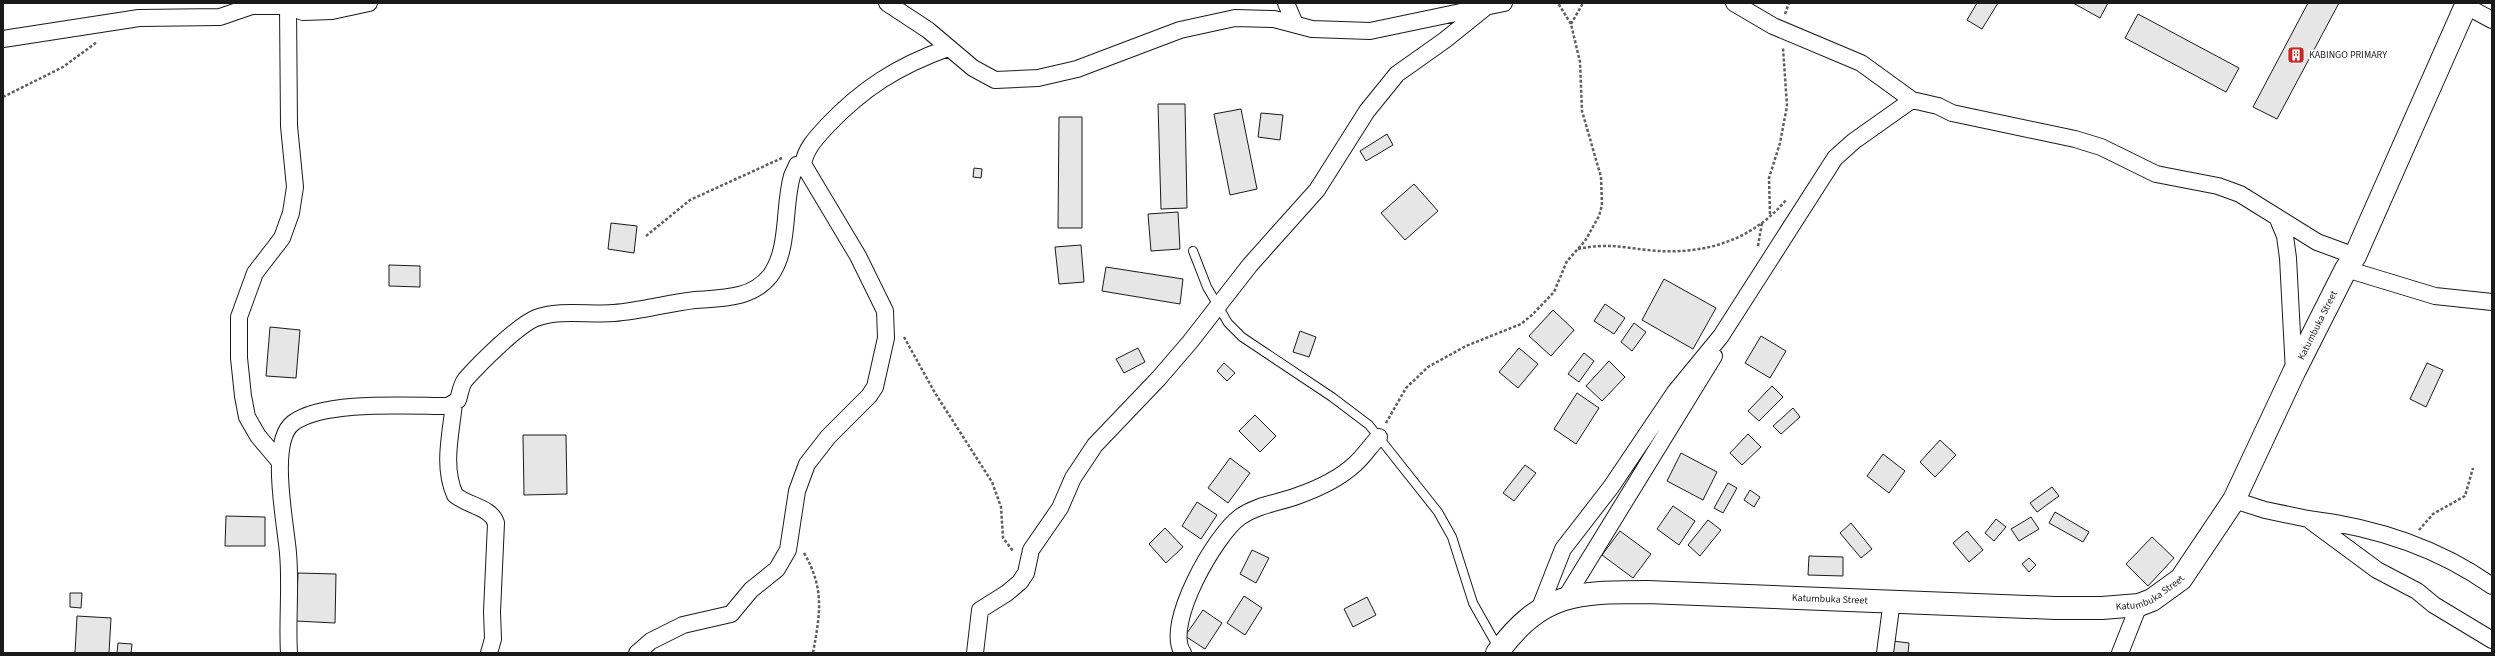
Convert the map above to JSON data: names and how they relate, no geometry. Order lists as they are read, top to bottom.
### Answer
{
  "streets": {
    "main road": ["Katumbuka Street"]
  },
  "places": {
    "building": ["KABINGO PRIMARY"]
  }
}
